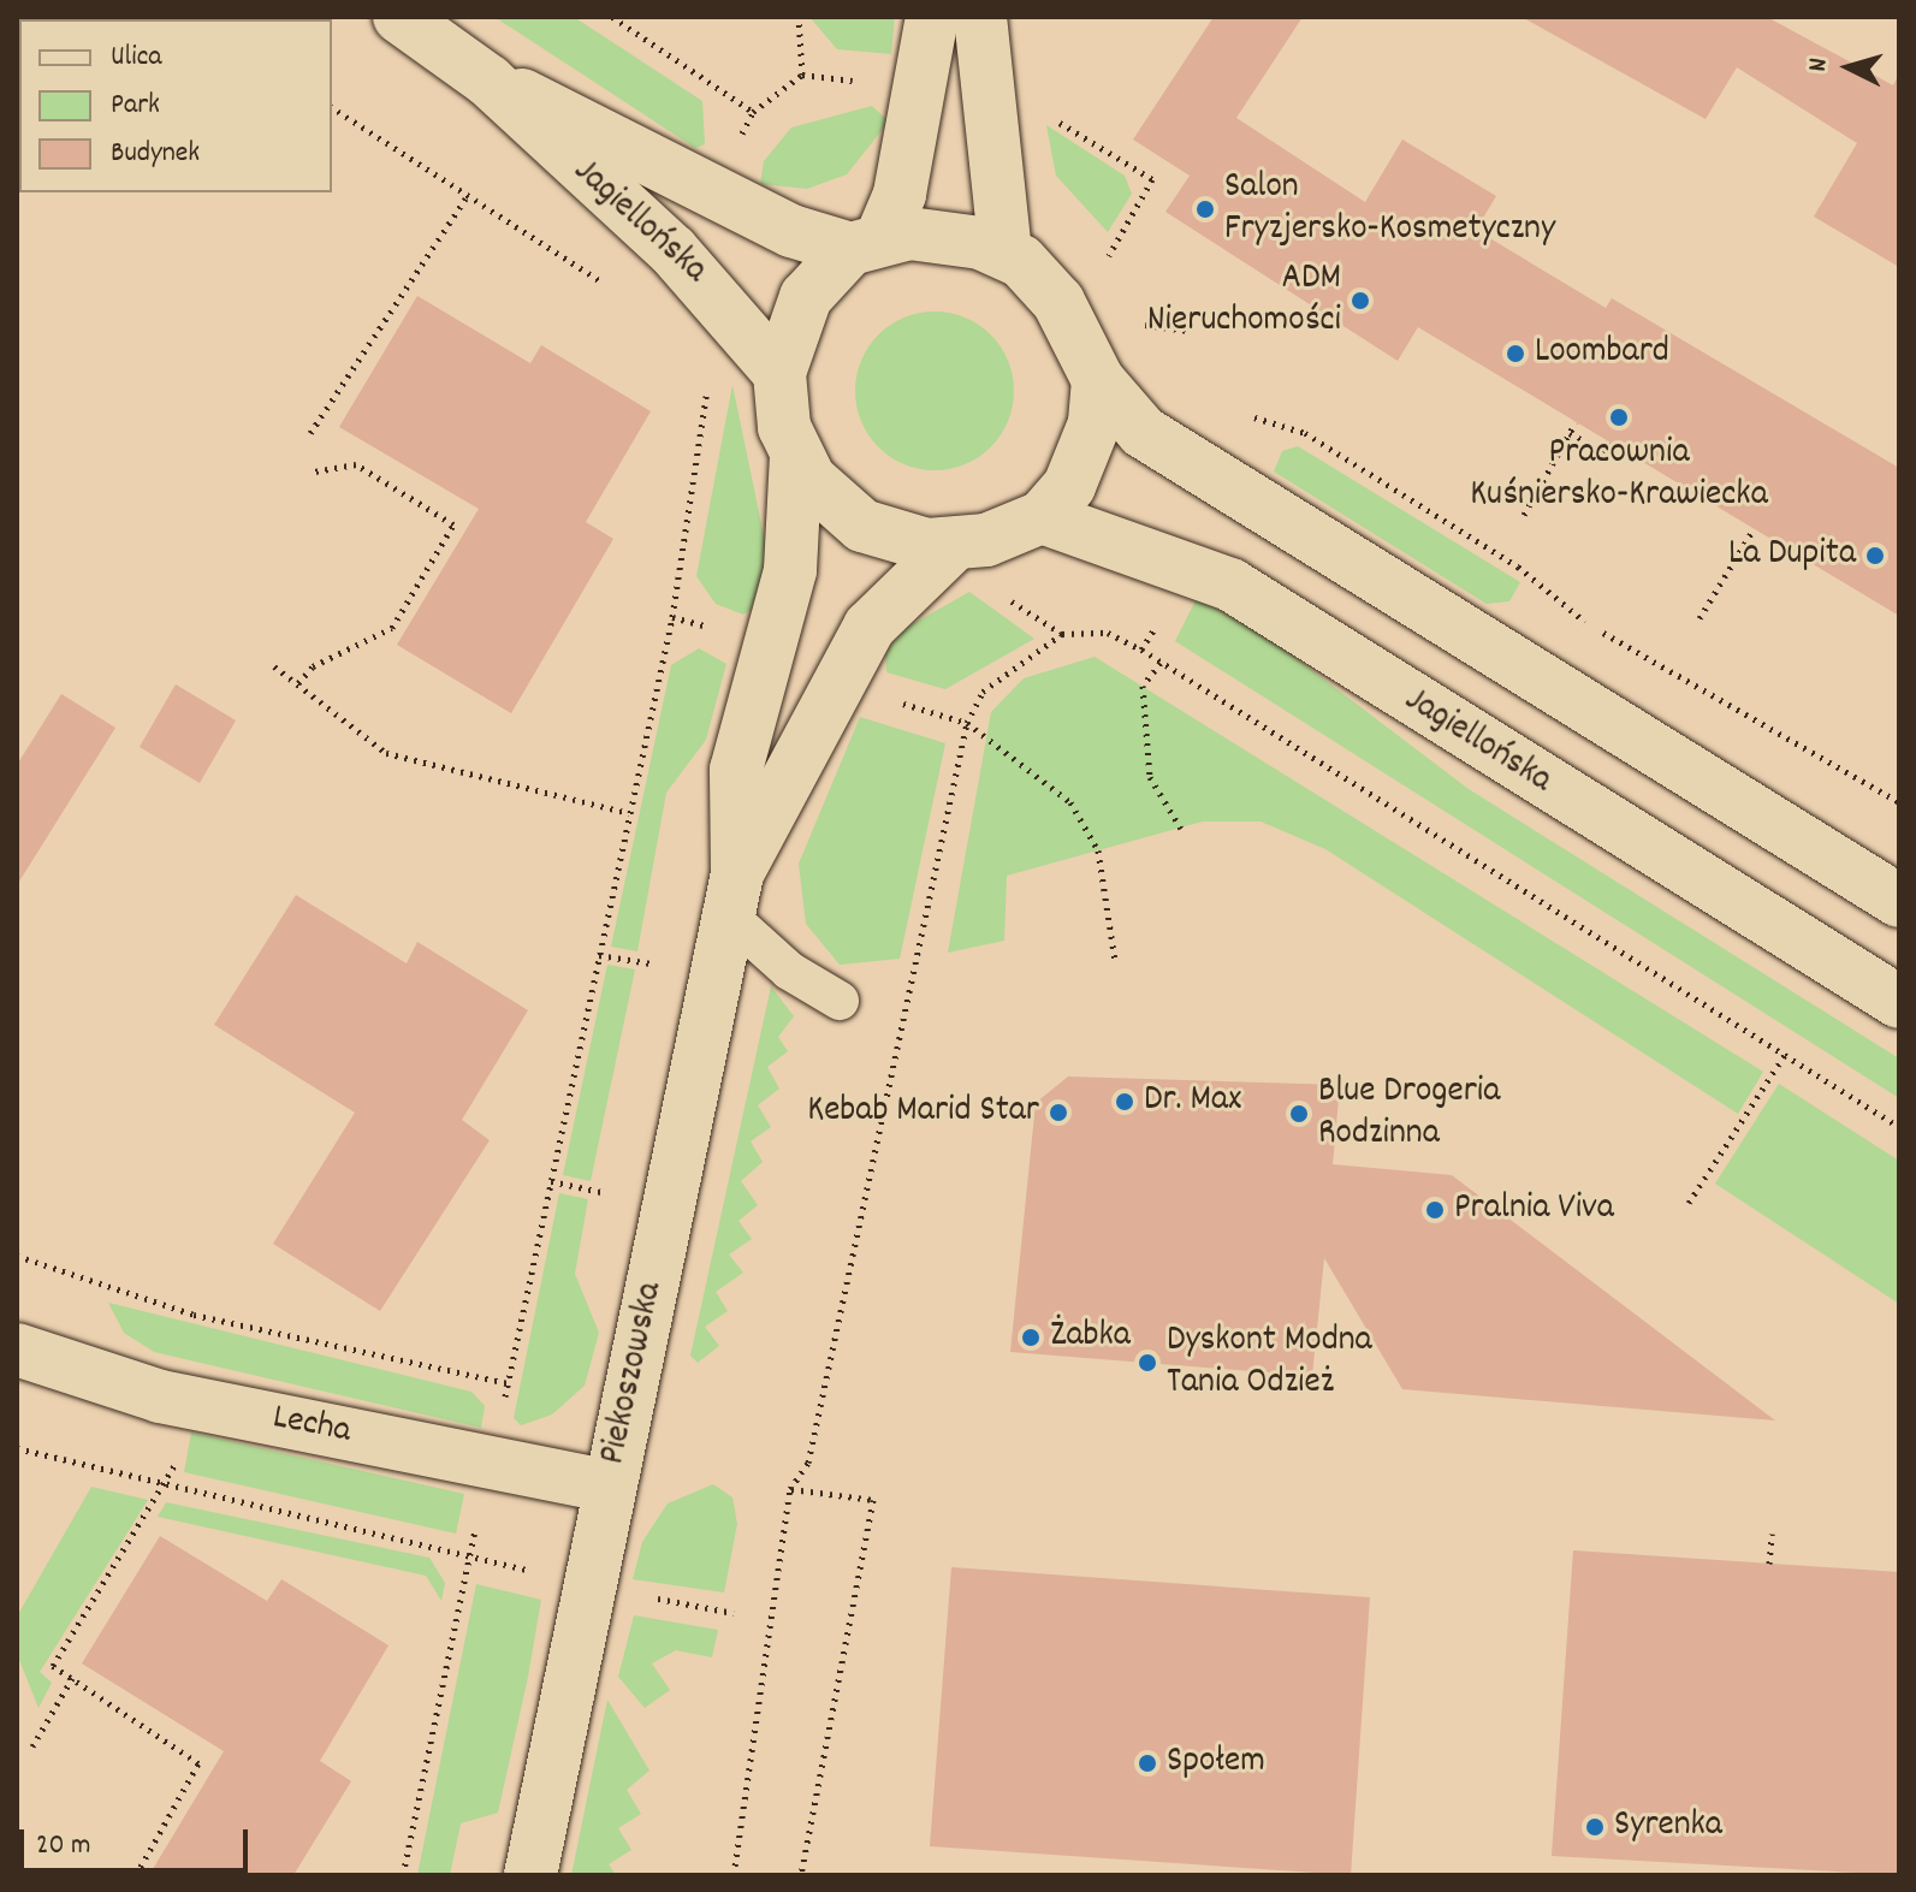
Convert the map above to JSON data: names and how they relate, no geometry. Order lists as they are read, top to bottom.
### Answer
{
  "streets": {
    "street": ["Jagiellońska", "Piekoszowska", "Lecha"]
  },
  "crossings": [
    ["Jagiellońska", "Piekoszowska"],
    ["Piekoszowska", "Lecha"]
  ],
  "places": [
    "Salon Fryzjersko-Kosmetyczny",
    "ADM Nieruchomości",
    "Loombard",
    "Pracownia Kuśniersko-Krawiecka",
    "La Dupita",
    "Dr. Max",
    "Kebab Marid Star",
    "Blue Drogeria Rodzinna",
    "Pralnia Viva",
    "Żabka",
    "Dyskont Modna Tania Odzież",
    "Społem",
    "Syrenka"
  ],
  "legend": ["Ulica", "Park", "Budynek"],
  "scale_bar": "20 m",
  "north": "left"
}
